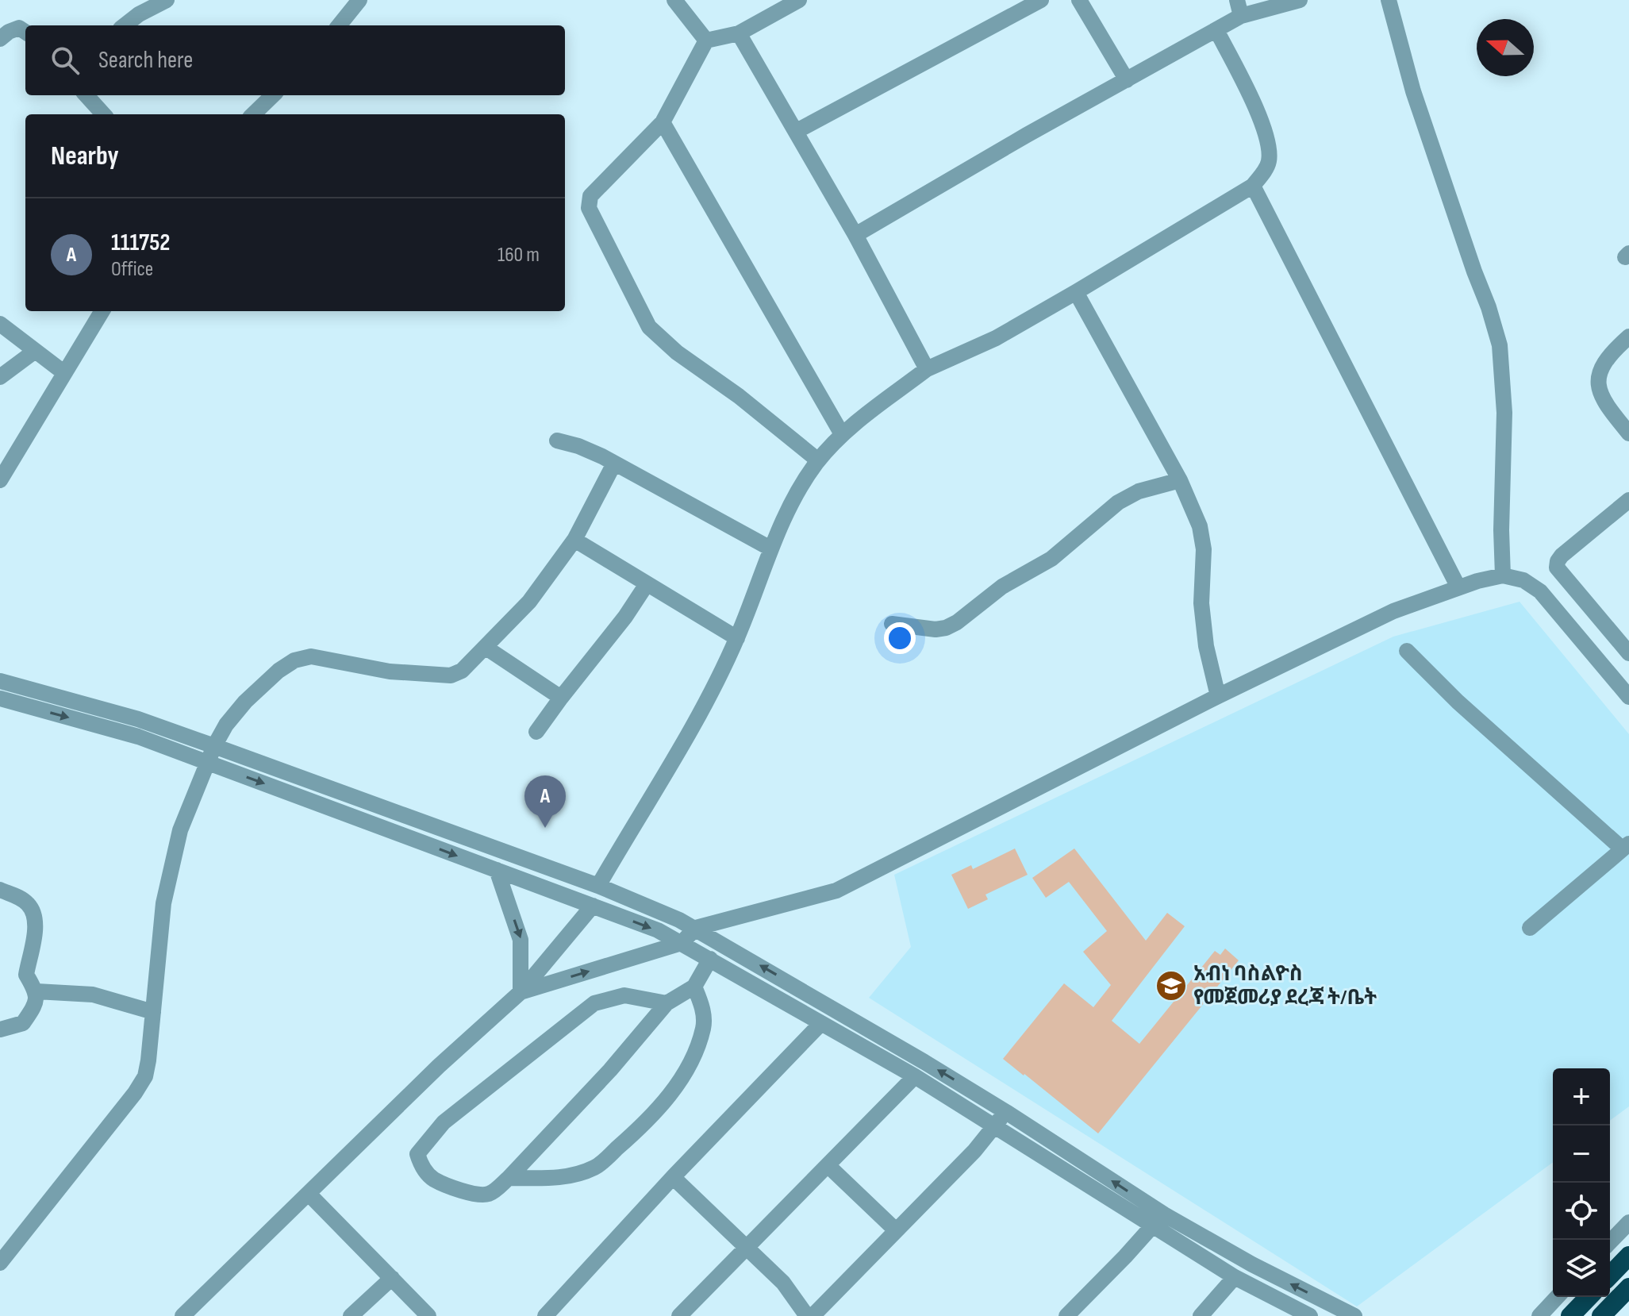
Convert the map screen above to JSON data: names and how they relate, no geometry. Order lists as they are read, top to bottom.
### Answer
{
  "places": {
    "school or university": ["አብነ ባስልዮስ የመጀመሪያ ደረጃ ት/ቤት"]
  },
  "north": "left",
  "page": {
    "search": "Search here",
    "heading": "Nearby",
    "list": [
      {
        "mark": "A",
        "name": "111752",
        "note": "Office",
        "value": "160 m"
      }
    ],
    "pins": "A",
    "map_buttons": ["+", "−"]
  }
}
